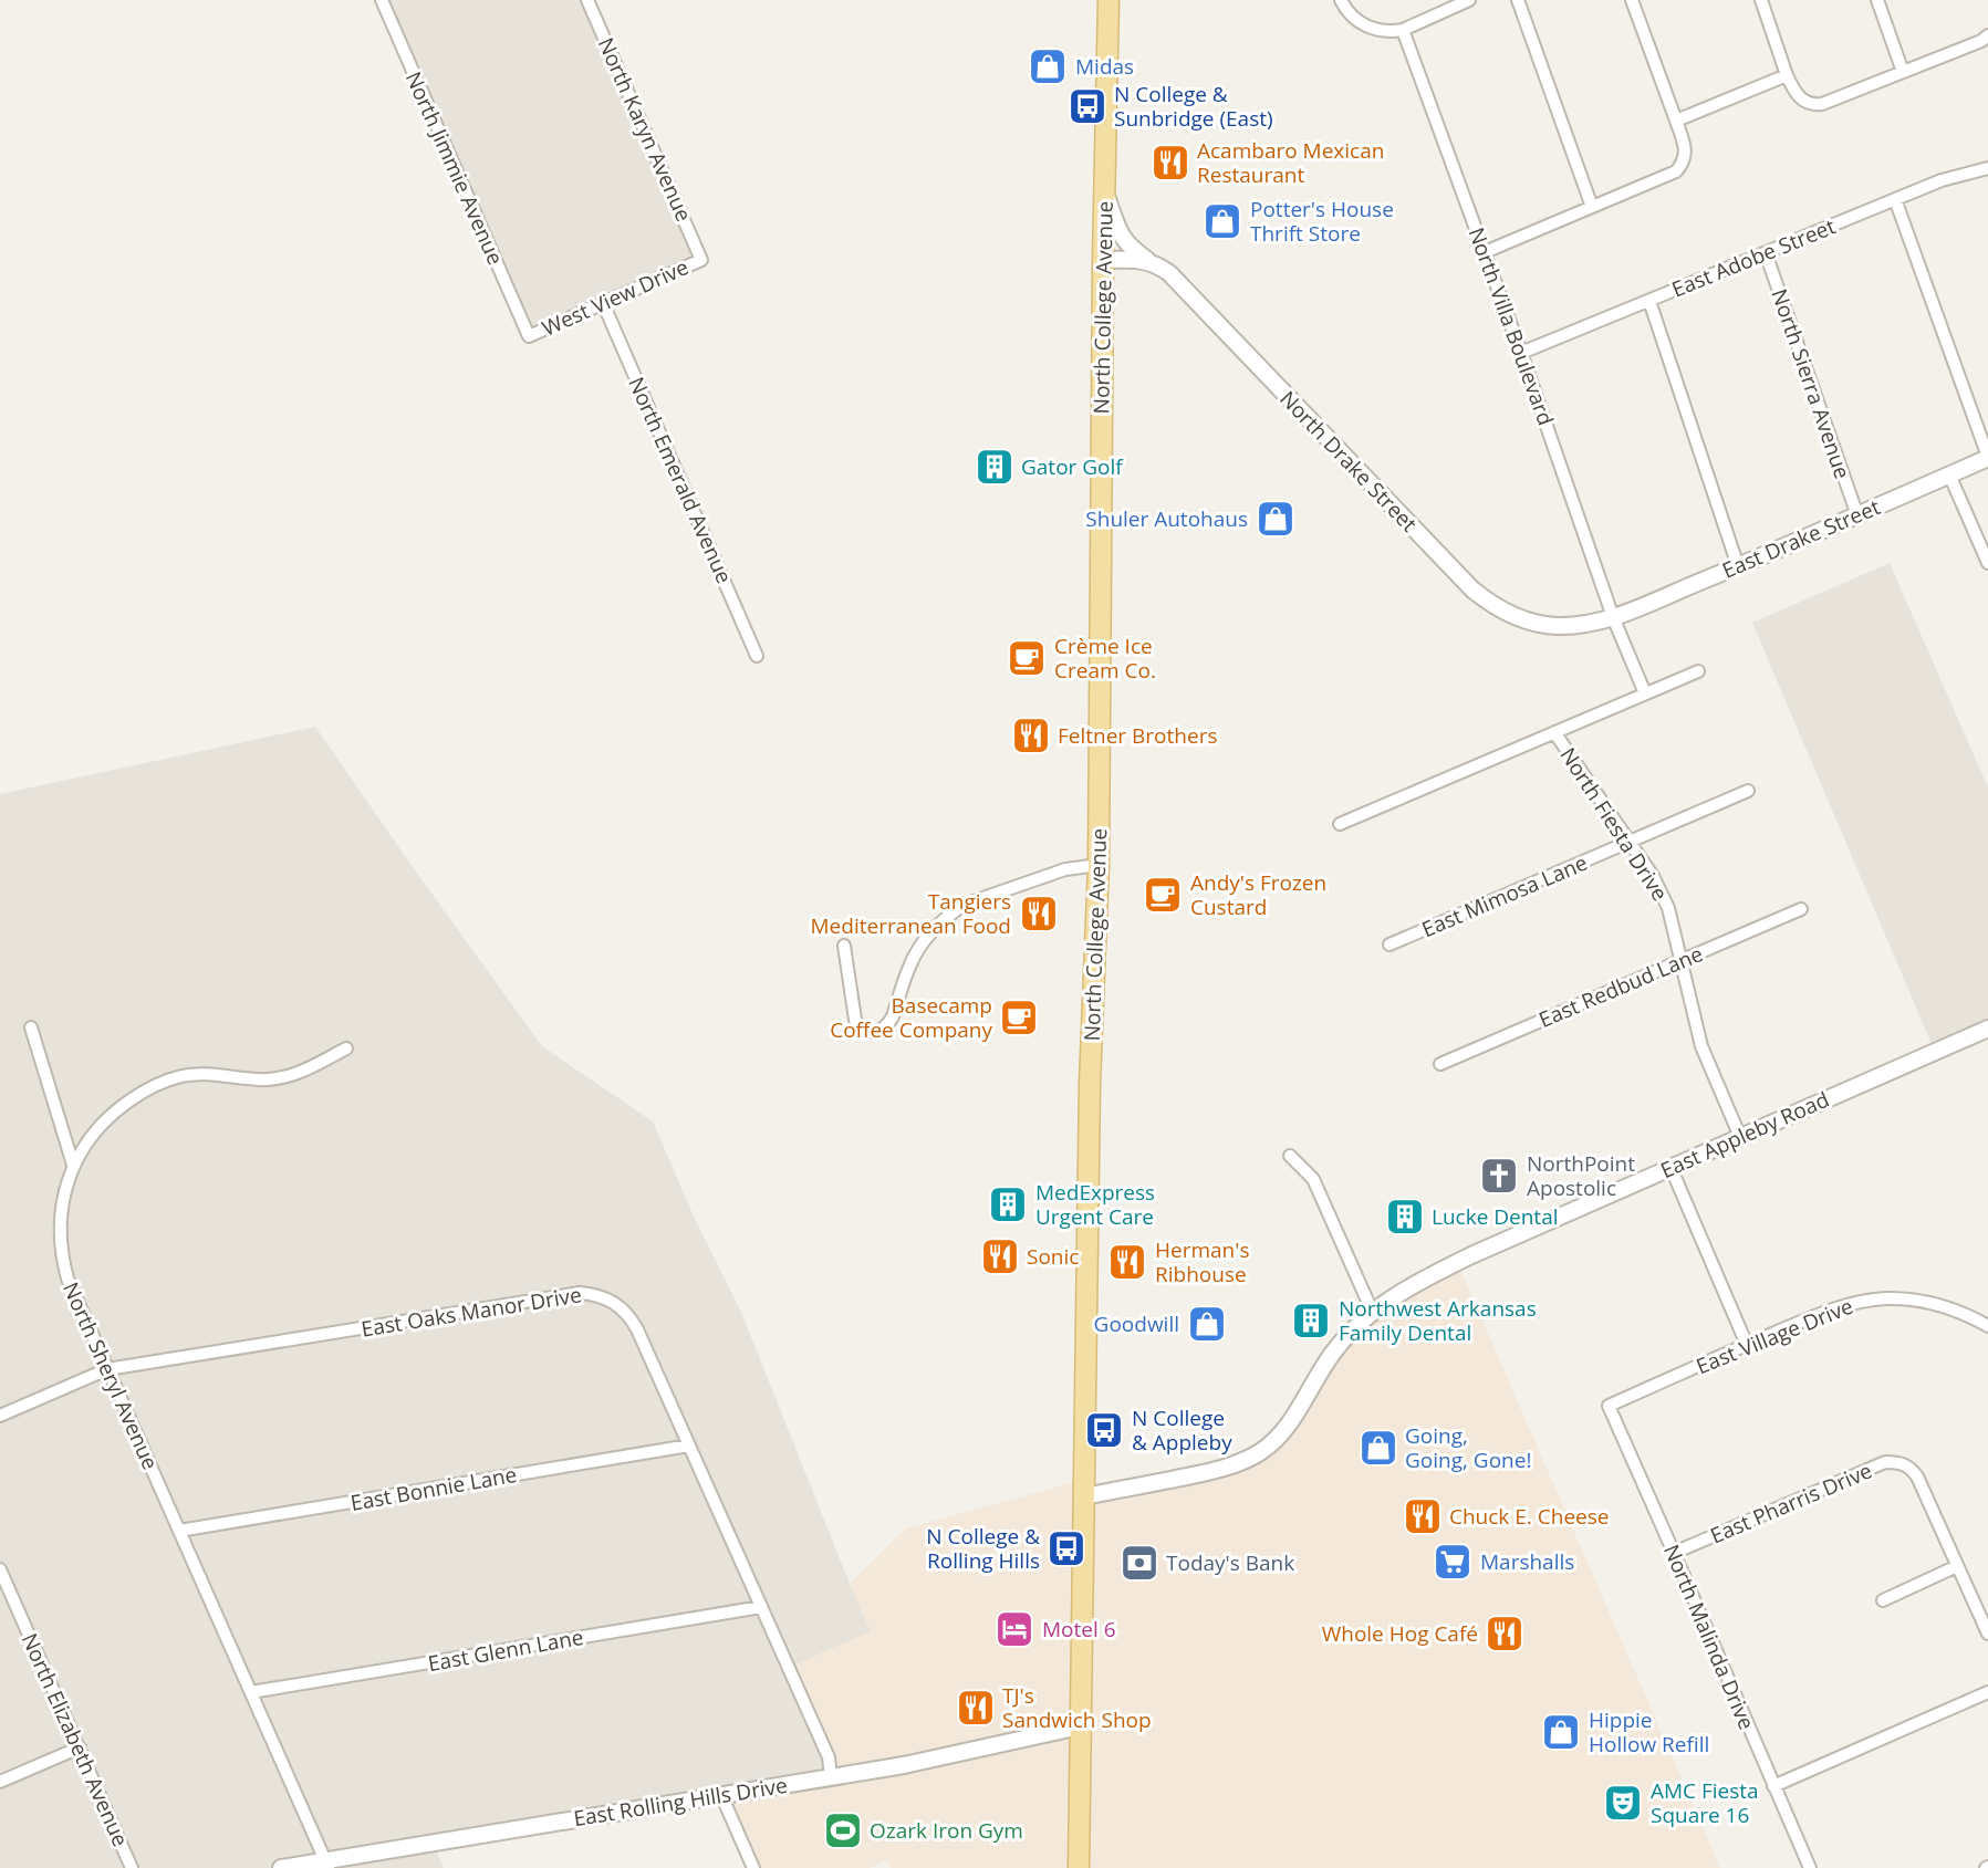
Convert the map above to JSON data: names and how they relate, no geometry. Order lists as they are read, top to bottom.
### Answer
{
  "streets": {
    "main road": ["North College Avenue"],
    "street": [
      "North Karyn Avenue",
      "North Jimmie Avenue",
      "East Adobe Street",
      "West View Drive",
      "North Villa Boulevard",
      "North Sierra Avenue",
      "North Drake Street",
      "North Emerald Avenue",
      "East Drake Street",
      "North Fiesta Drive",
      "East Mimosa Lane",
      "East Redbud Lane",
      "East Appleby Road",
      "East Oaks Manor Drive",
      "East Village Drive",
      "North Sheryl Avenue",
      "East Bonnie Lane",
      "East Pharris Drive",
      "North Malinda Drive",
      "East Glenn Lane",
      "North Elizabeth Avenue",
      "East Rolling Hills Drive"
    ]
  },
  "crossings": [
    ["North Karyn Avenue", "West View Drive"],
    ["North Jimmie Avenue", "West View Drive"],
    ["East Adobe Street", "North Villa Boulevard"],
    ["East Adobe Street", "North Sierra Avenue"],
    ["West View Drive", "North Emerald Avenue"],
    ["North College Avenue", "North Drake Street"],
    ["North College Avenue", "East Appleby Road"],
    ["North College Avenue", "East Rolling Hills Drive"],
    ["North Villa Boulevard", "North Drake Street"],
    ["North Villa Boulevard", "East Drake Street"],
    ["North Sierra Avenue", "East Drake Street"],
    ["North Drake Street", "East Drake Street"],
    ["North Fiesta Drive", "East Mimosa Lane"],
    ["North Fiesta Drive", "East Redbud Lane"],
    ["North Fiesta Drive", "East Appleby Road"],
    ["East Oaks Manor Drive", "North Sheryl Avenue"],
    ["East Oaks Manor Drive", "East Bonnie Lane"],
    ["East Oaks Manor Drive", "East Glenn Lane"],
    ["East Oaks Manor Drive", "East Rolling Hills Drive"],
    ["East Village Drive", "North Malinda Drive"],
    ["North Sheryl Avenue", "East Bonnie Lane"],
    ["North Sheryl Avenue", "East Glenn Lane"],
    ["North Sheryl Avenue", "East Rolling Hills Drive"],
    ["East Pharris Drive", "North Malinda Drive"]
  ],
  "places": {
    "shop": [
      "Midas",
      "Potter's House Thrift Store",
      "Shuler Autohaus",
      "Goodwill",
      "Going, Going, Gone!",
      "Hippie Hollow Refill"
    ],
    "bus stop": ["N College & Sunbridge (East)", "N College & Appleby", "N College & Rolling Hills"],
    "restaurant": [
      "Acambaro Mexican Restaurant",
      "Feltner Brothers",
      "Tangiers Mediterranean Food",
      "Sonic",
      "Herman's Ribhouse",
      "Chuck E. Cheese",
      "Whole Hog Café",
      "TJ's Sandwich Shop"
    ],
    "building": [
      "Gator Golf",
      "MedExpress Urgent Care",
      "Lucke Dental",
      "Northwest Arkansas Family Dental"
    ],
    "cafe": ["Crème Ice Cream Co.", "Andy's Frozen Custard", "Basecamp Coffee Company"],
    "church": ["NorthPoint Apostolic"],
    "supermarket": ["Marshalls"],
    "bank": ["Today's Bank"],
    "hotel": ["Motel 6"],
    "theatre": ["AMC Fiesta Square 16"],
    "sports": ["Ozark Iron Gym"]
  }
}
